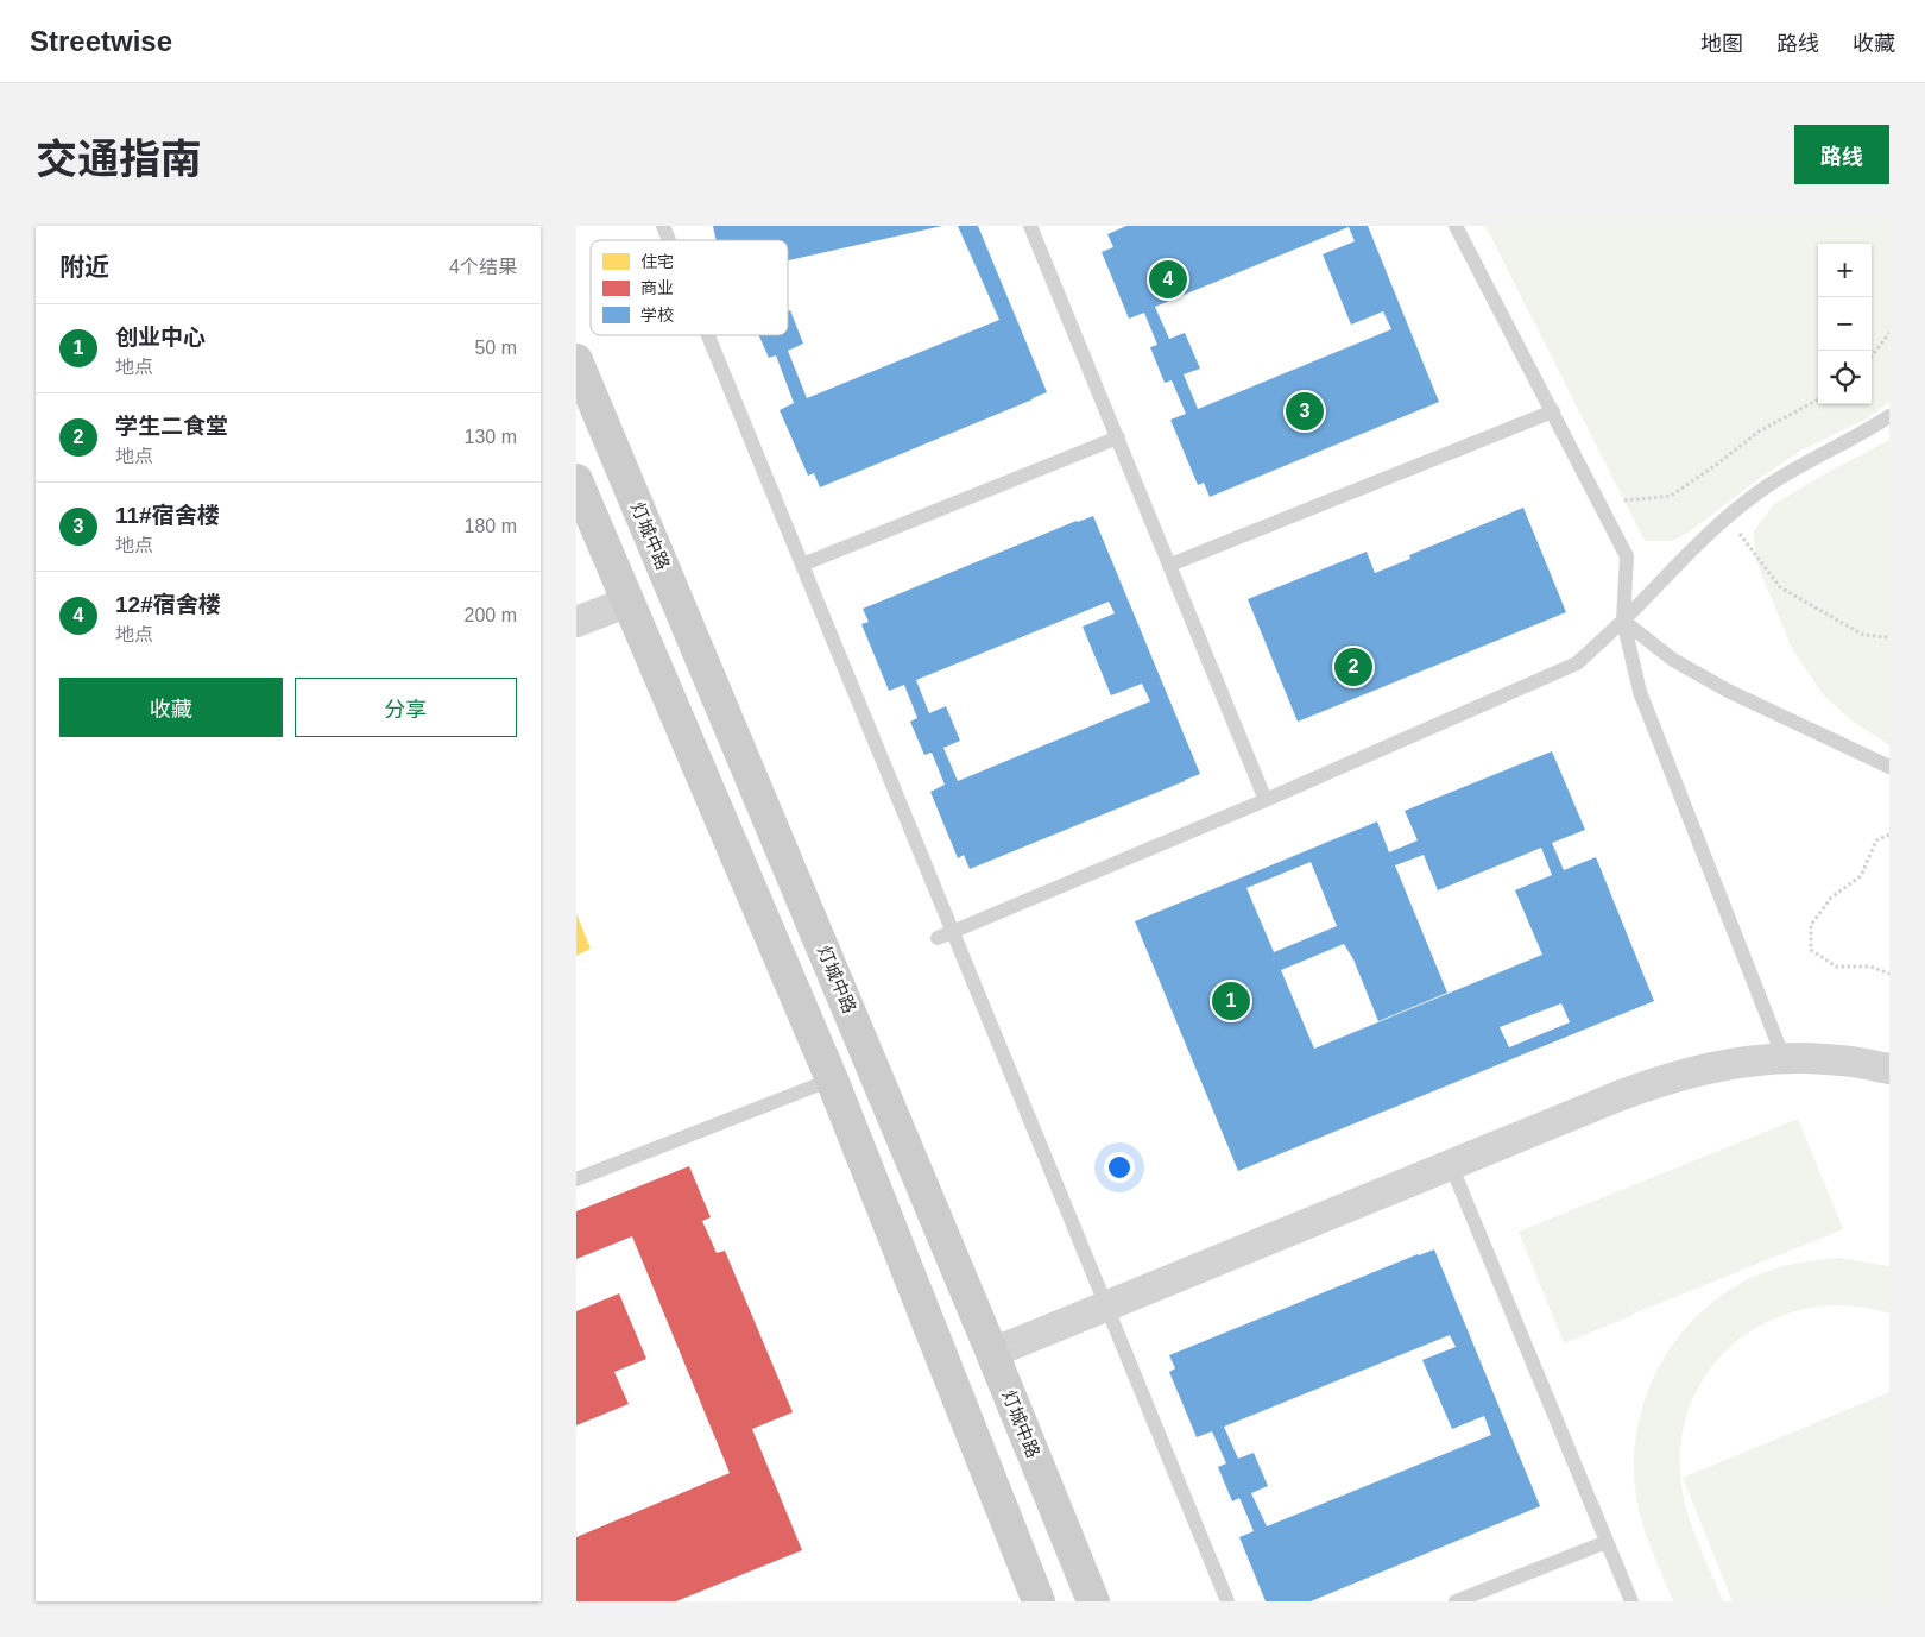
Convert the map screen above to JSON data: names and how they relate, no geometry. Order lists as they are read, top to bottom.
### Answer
{
  "streets": {
    "main road": ["灯城中路"]
  },
  "legend": ["住宅", "商业", "学校"],
  "page": {
    "header": "Streetwise",
    "nav": ["地图", "路线", "收藏"],
    "title": "交通指南",
    "buttons": [
      "路线",
      ["收藏", "分享"]
    ],
    "heading": ["附近", "4个结果"],
    "map_buttons": ["+", "−"],
    "pins": [
      "4",
      "3",
      "2",
      "1"
    ],
    "list": [
      {
        "mark": "1",
        "name": "创业中心",
        "note": "地点",
        "value": "50 m"
      },
      {
        "mark": "2",
        "name": "学生二食堂",
        "note": "地点",
        "value": "130 m"
      },
      {
        "mark": "3",
        "name": "11#宿舍楼",
        "note": "地点",
        "value": "180 m"
      },
      {
        "mark": "4",
        "name": "12#宿舍楼",
        "note": "地点",
        "value": "200 m"
      }
    ]
  }
}
